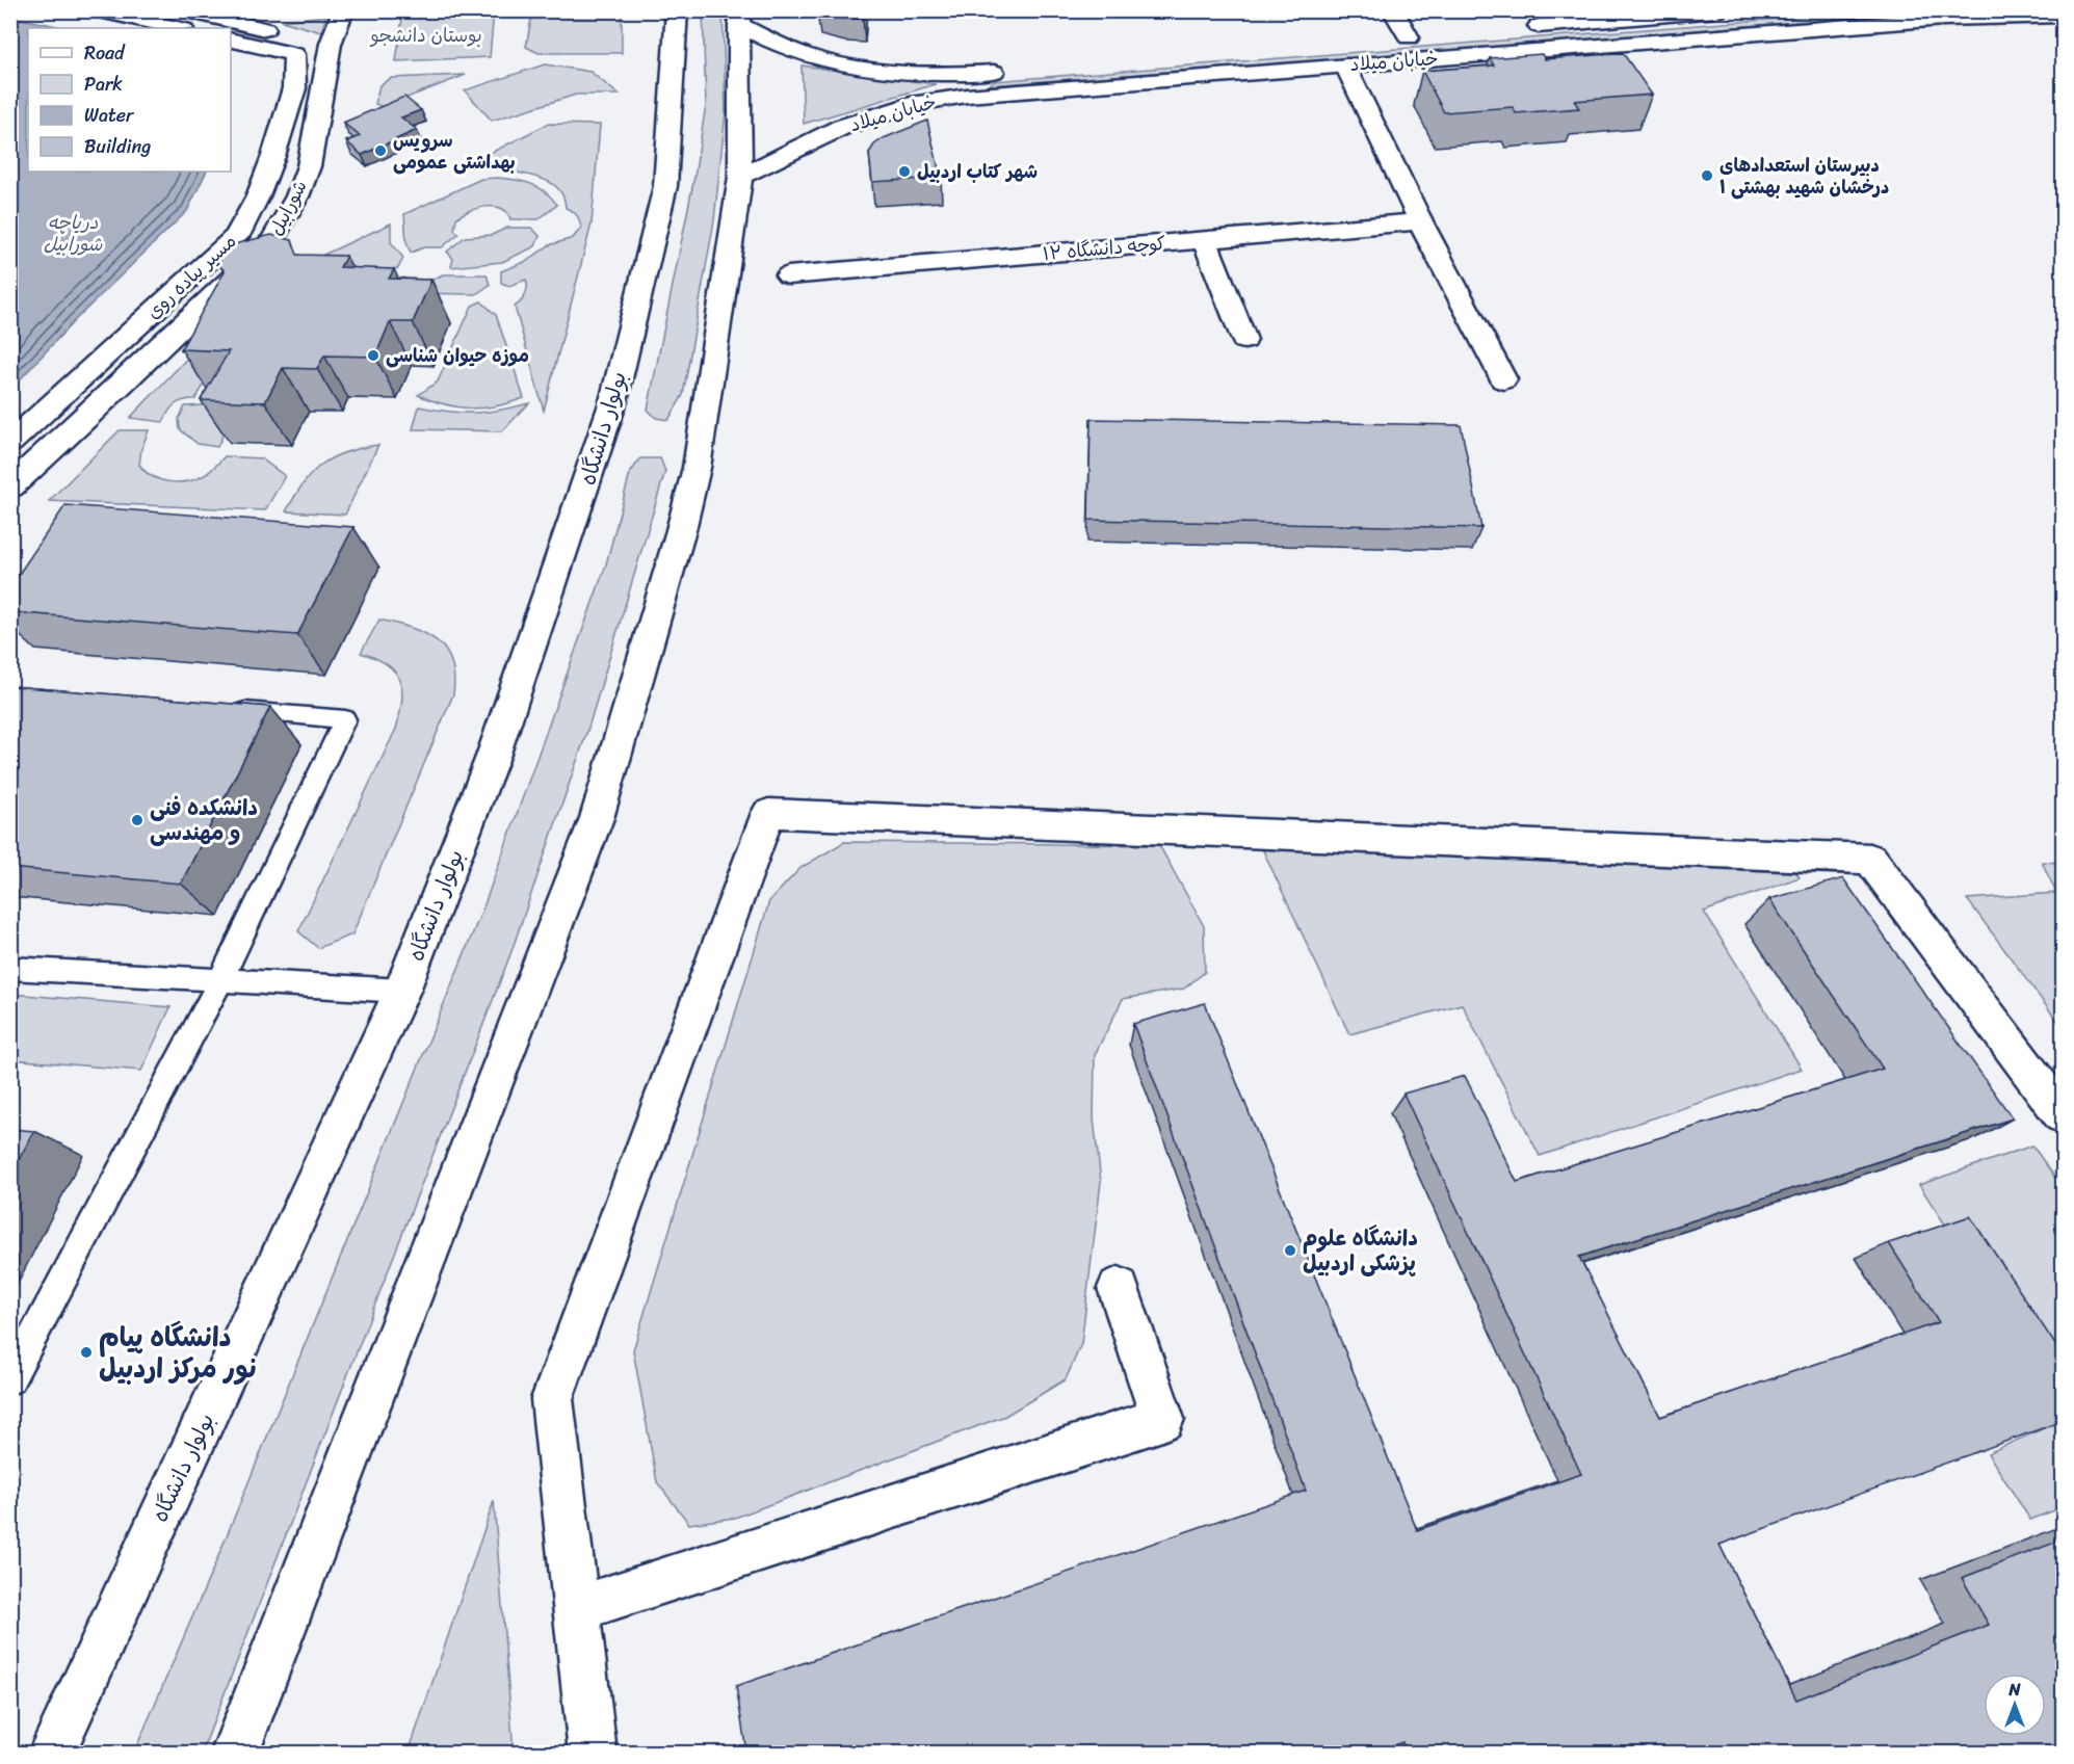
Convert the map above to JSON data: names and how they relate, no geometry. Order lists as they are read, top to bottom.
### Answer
{
  "streets": {
    "street": [
      "خیابان میلاد",
      "شورابیل",
      "کوچه دانشگاه ۱۲",
      "مسیر پیاده روی",
      "بولوار دانشگاه"
    ]
  },
  "water": ["دریاچه شورابیل"],
  "parks": ["بوستان دانشجو"],
  "places": [
    "سرویس بهداشتی عمومی",
    "شهر کتاب اردبیل",
    "دبیرستان استعدادهای درخشان شهید بهشتی ۱",
    "موزه حیوان شناسی",
    "دانشکده فنی و مهندسی",
    "دانشگاه علوم پزشکی اردبیل",
    "دانشگاه پیام نور مرکز اردبیل"
  ],
  "legend": [
    "Road",
    "Park",
    "Water",
    "Building"
  ],
  "north": "top"
}
